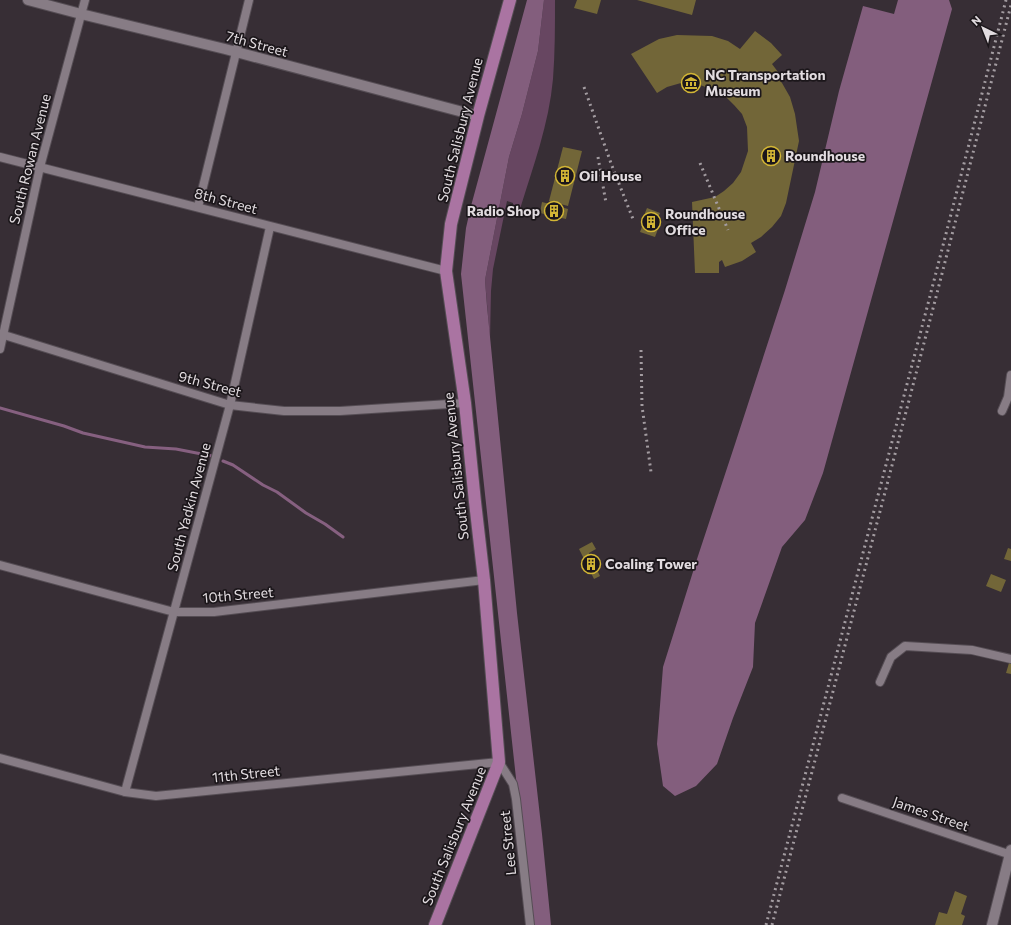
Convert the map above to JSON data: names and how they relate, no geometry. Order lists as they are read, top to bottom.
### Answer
{
  "streets": {
    "main road": ["South Salisbury Avenue"],
    "street": [
      "7th Street",
      "South Rowan Avenue",
      "8th Street",
      "9th Street",
      "South Yadkin Avenue",
      "10th Street",
      "11th Street",
      "James Street",
      "Lee Street"
    ]
  },
  "crossings": [
    ["7th Street", "South Salisbury Avenue"],
    ["7th Street", "South Rowan Avenue"],
    ["South Salisbury Avenue", "8th Street"],
    ["South Salisbury Avenue", "9th Street"],
    ["South Salisbury Avenue", "10th Street"],
    ["South Salisbury Avenue", "11th Street"],
    ["South Salisbury Avenue", "Lee Street"],
    ["South Rowan Avenue", "8th Street"],
    ["South Rowan Avenue", "9th Street"],
    ["8th Street", "South Yadkin Avenue"],
    ["9th Street", "South Yadkin Avenue"],
    ["South Yadkin Avenue", "10th Street"],
    ["South Yadkin Avenue", "11th Street"],
    ["11th Street", "Lee Street"]
  ],
  "places": {
    "museum": ["NC Transportation Museum"],
    "building": [
      "Roundhouse",
      "Oil House",
      "Radio Shop",
      "Roundhouse Office",
      "Coaling Tower"
    ]
  },
  "north": "top left"
}
